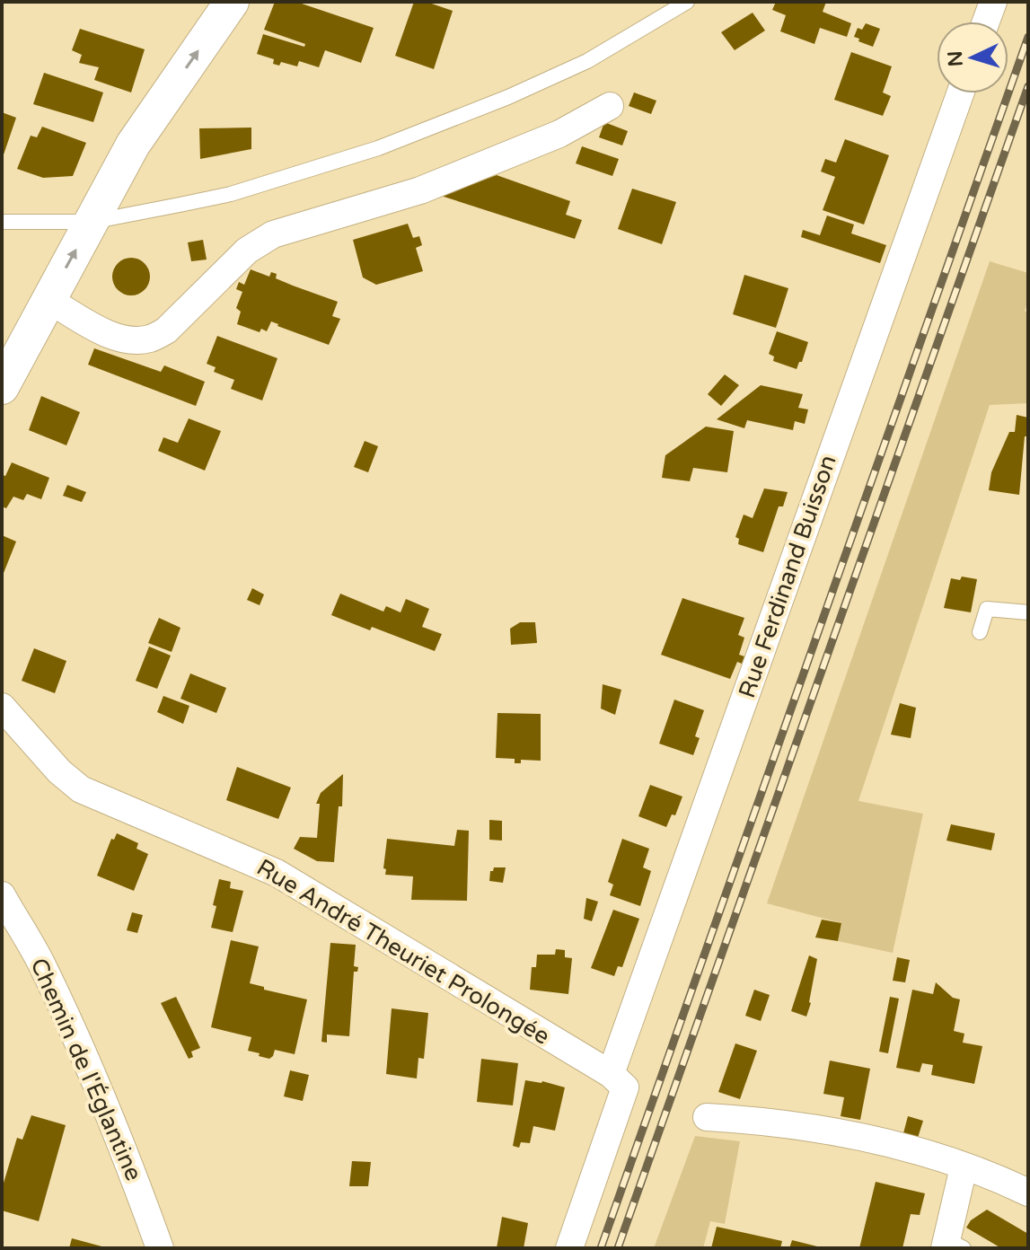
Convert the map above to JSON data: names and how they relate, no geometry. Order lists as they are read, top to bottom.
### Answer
{
  "streets": {
    "street": ["Rue Ferdinand Buisson", "Rue André Theuriet Prolongée", "Chemin de l'Églantine"]
  },
  "crossings": [
    ["Rue Ferdinand Buisson", "Rue André Theuriet Prolongée"]
  ],
  "north": "left"
}
